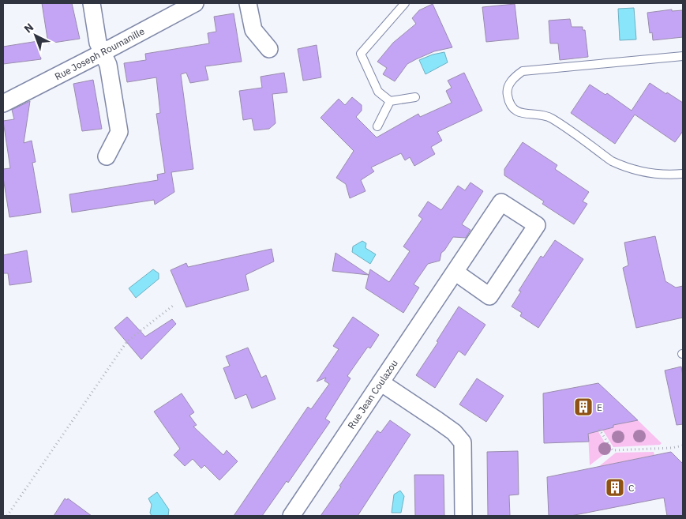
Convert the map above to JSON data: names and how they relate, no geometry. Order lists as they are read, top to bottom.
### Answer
{
  "streets": {
    "street": ["Rue Joseph Roumanille", "Rue Jean Coulazou"]
  },
  "places": {
    "building": ["E", "C"]
  },
  "north": "top left"
}
